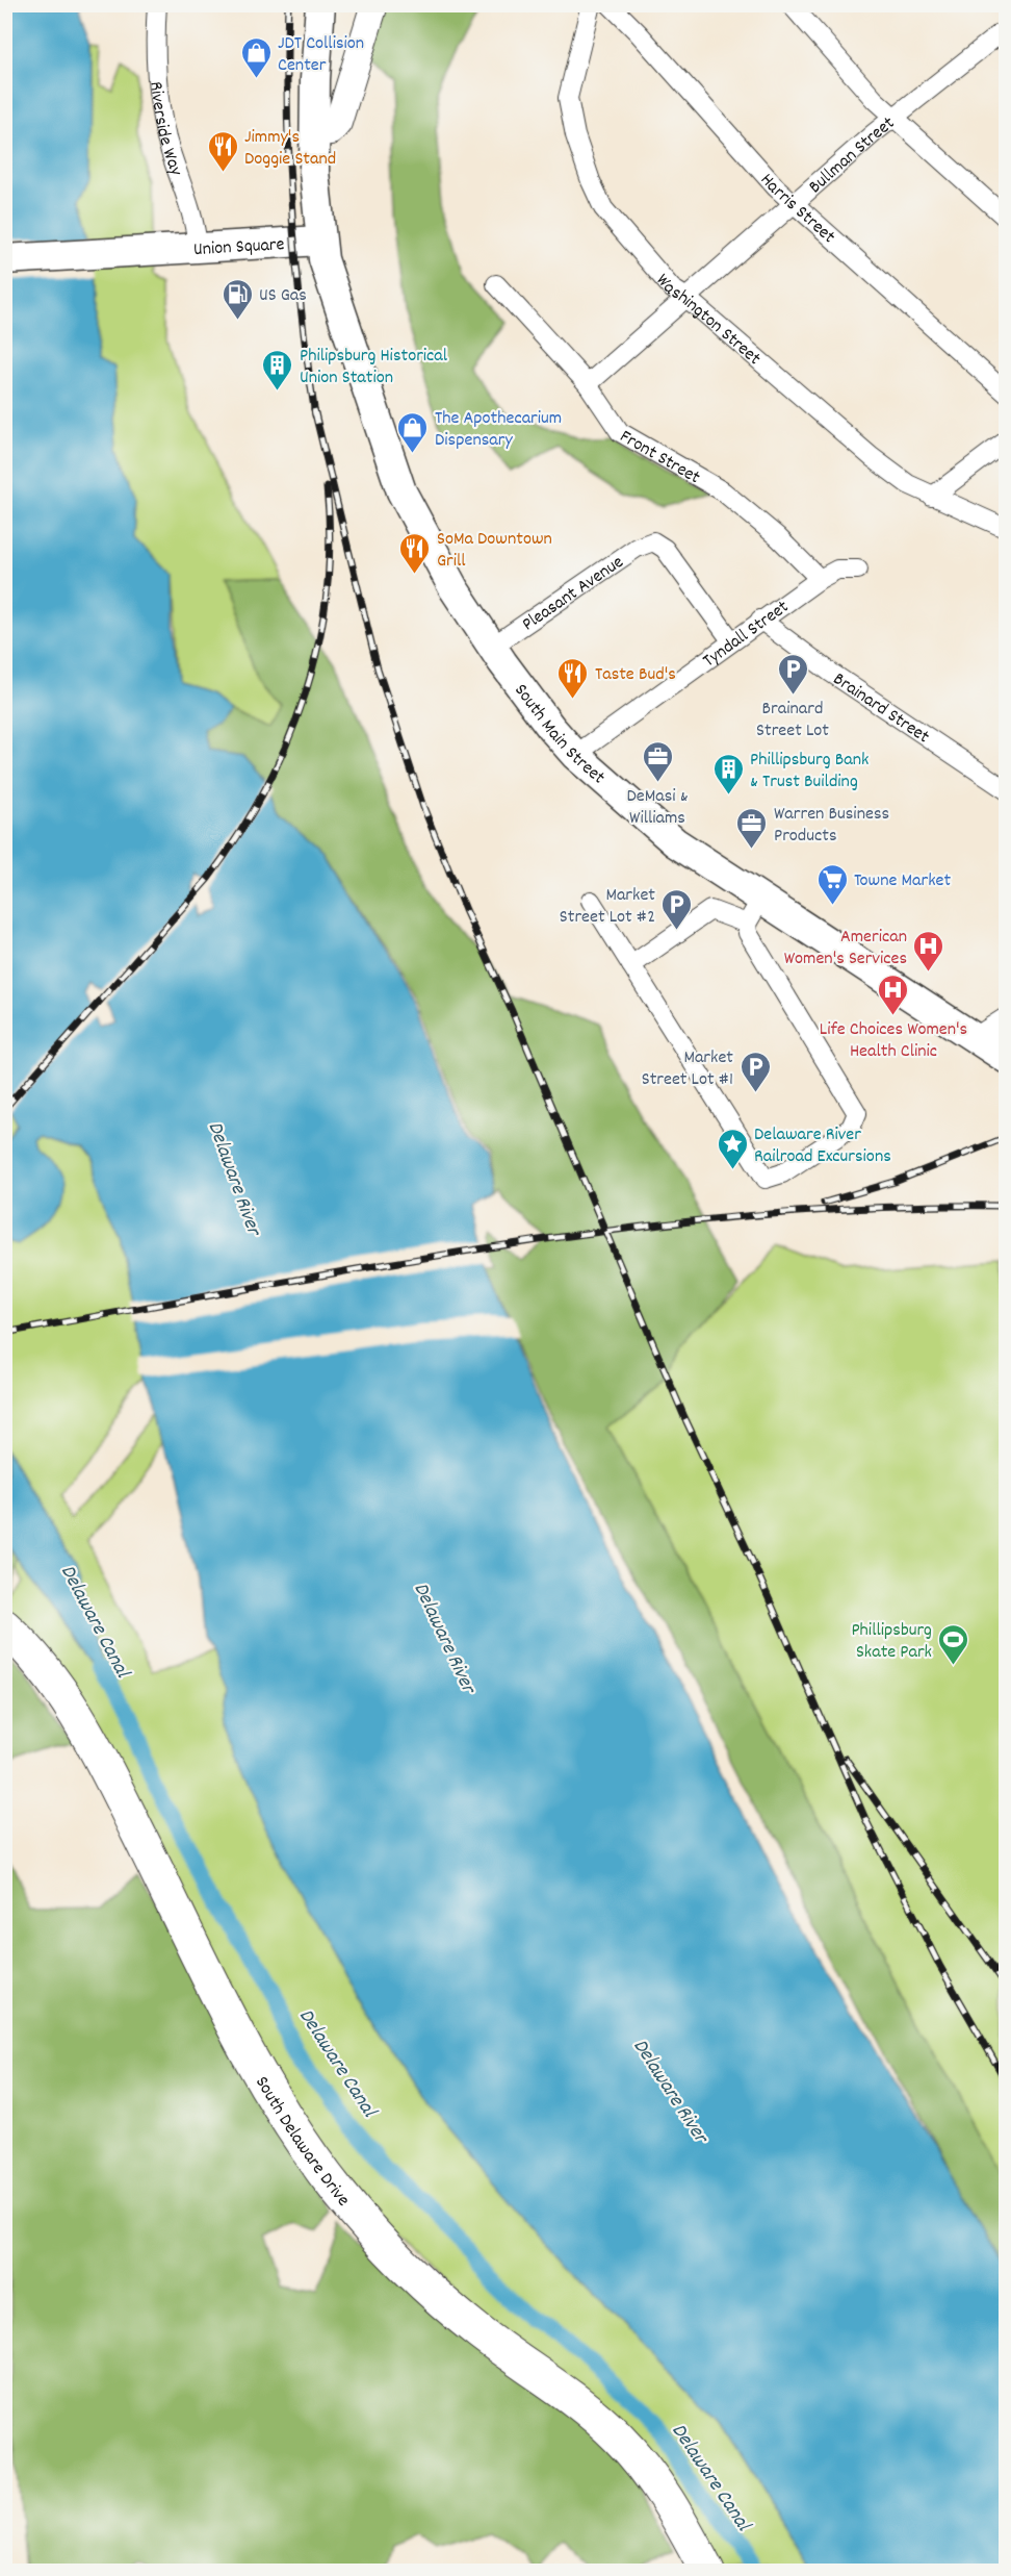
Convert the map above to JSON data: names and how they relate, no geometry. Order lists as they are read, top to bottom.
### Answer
{
  "streets": {
    "highway": ["South Delaware Drive"],
    "main road": ["Union Square", "South Main Street"],
    "street": [
      "Riverside Way",
      "Bullman Street",
      "Harris Street",
      "Washington Street",
      "Front Street",
      "Pleasant Avenue",
      "Tyndall Street",
      "Brainard Street"
    ]
  },
  "crossings": [
    ["Riverside Way", "Union Square"],
    ["Bullman Street", "Harris Street"],
    ["Bullman Street", "Washington Street"],
    ["Bullman Street", "Front Street"],
    ["Union Square", "South Main Street"],
    ["Front Street", "Tyndall Street"],
    ["Pleasant Avenue", "Tyndall Street"],
    ["Pleasant Avenue", "South Main Street"],
    ["Tyndall Street", "Brainard Street"],
    ["Tyndall Street", "South Main Street"]
  ],
  "water": ["Delaware River", "Delaware Canal"],
  "places": {
    "shop": ["JDT Collision Center", "The Apothecarium Dispensary"],
    "restaurant": ["Jimmy's Doggie Stand", "SoMa Downtown Grill", "Taste Bud's"],
    "fuel station": ["US Gas"],
    "building": ["Philipsburg Historical Union Station", "Phillipsburg Bank & Trust Building"],
    "parking": ["Brainard Street Lot", "Market Street Lot #2", "Market Street Lot #1"],
    "office": ["DeMasi & Williams", "Warren Business Products"],
    "supermarket": ["Towne Market"],
    "hospital": ["American Women's Services", "Life Choices Women's Health Clinic"],
    "place": ["Delaware River Railroad Excursions"],
    "sports": ["Phillipsburg Skate Park"]
  }
}
